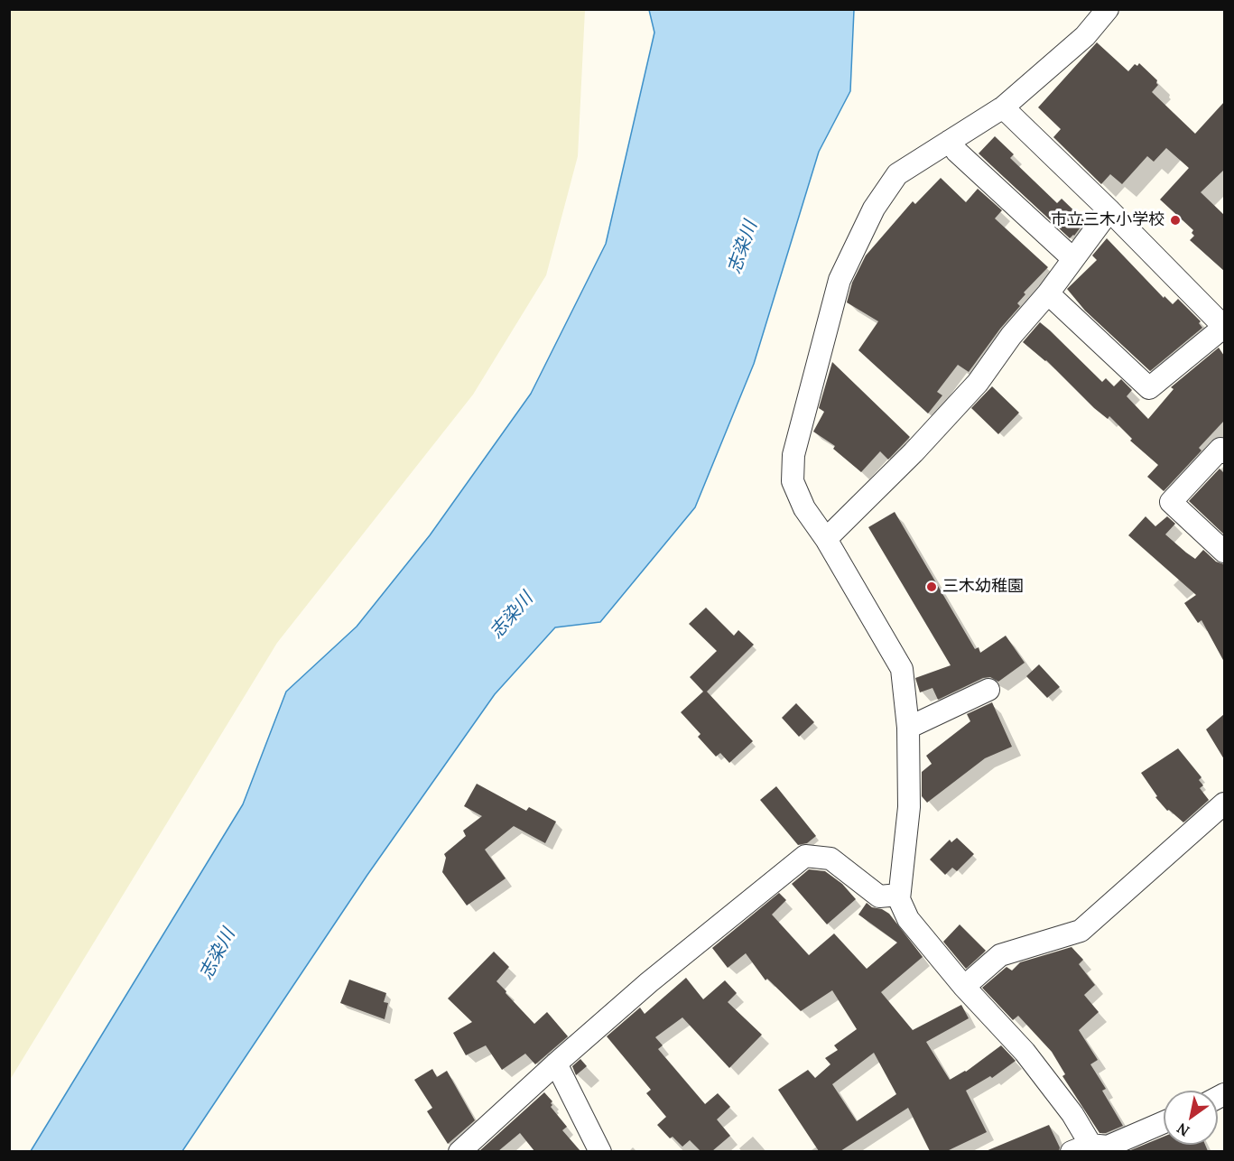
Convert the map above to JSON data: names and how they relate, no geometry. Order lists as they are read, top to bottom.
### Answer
{
  "water": ["志染川"],
  "places": ["市立三木小学校", "三木幼稚園"],
  "north": "bottom left"
}
